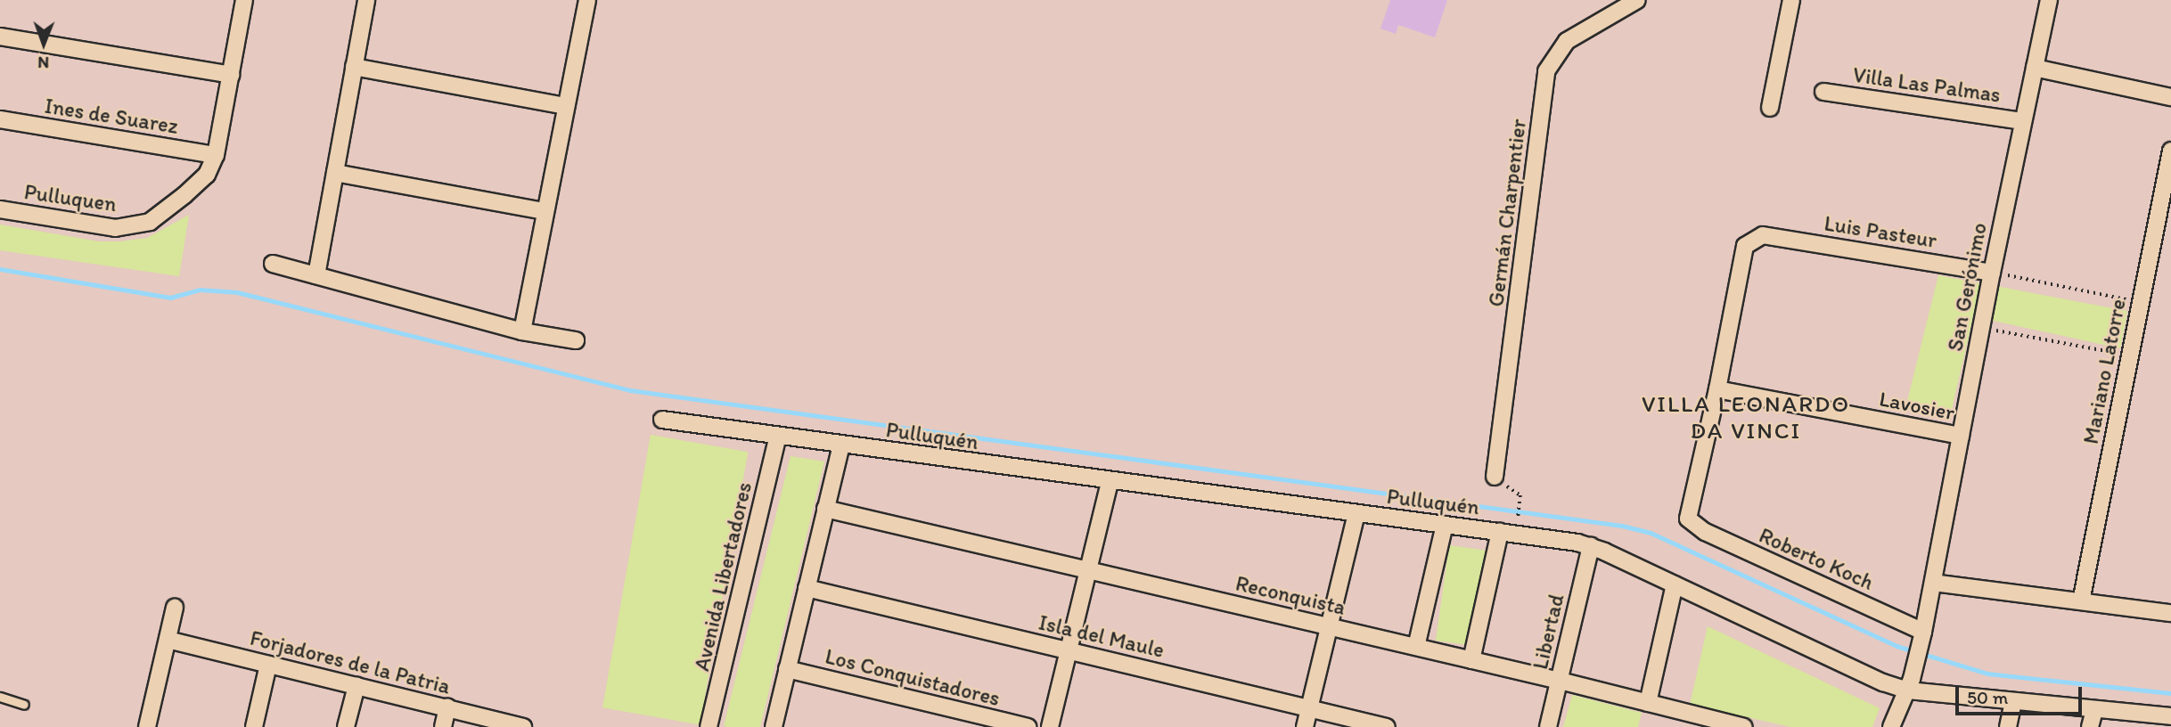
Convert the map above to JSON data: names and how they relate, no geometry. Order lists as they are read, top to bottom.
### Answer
{
  "streets": {
    "street": [
      "Villa Las Palmas",
      "Ines de Suarez",
      "Pulluquen",
      "Germán Charpentier",
      "Luis Pasteur",
      "San Gerónimo",
      "Mariano Latorre",
      "Lavosier",
      "Pulluquén",
      "Roberto Koch",
      "Avenida Libertadores",
      "Reconquista",
      "Libertad",
      "Isla del Maule",
      "Forjadores de la Patria",
      "Los Conquistadores"
    ]
  },
  "crossings": [
    ["Villa Las Palmas", "San Gerónimo"],
    ["Ines de Suarez", "Pulluquen"],
    ["Luis Pasteur", "San Gerónimo"],
    ["Luis Pasteur", "Lavosier"],
    ["Luis Pasteur", "Roberto Koch"],
    ["San Gerónimo", "Lavosier"],
    ["San Gerónimo", "Pulluquén"],
    ["San Gerónimo", "Roberto Koch"],
    ["Lavosier", "Roberto Koch"],
    ["Pulluquén", "Avenida Libertadores"],
    ["Pulluquén", "Libertad"],
    ["Reconquista", "Libertad"]
  ],
  "districts": ["VILLA LEONARDO DA VINCI"],
  "scale_bar": "50 m",
  "north": "bottom"
}
